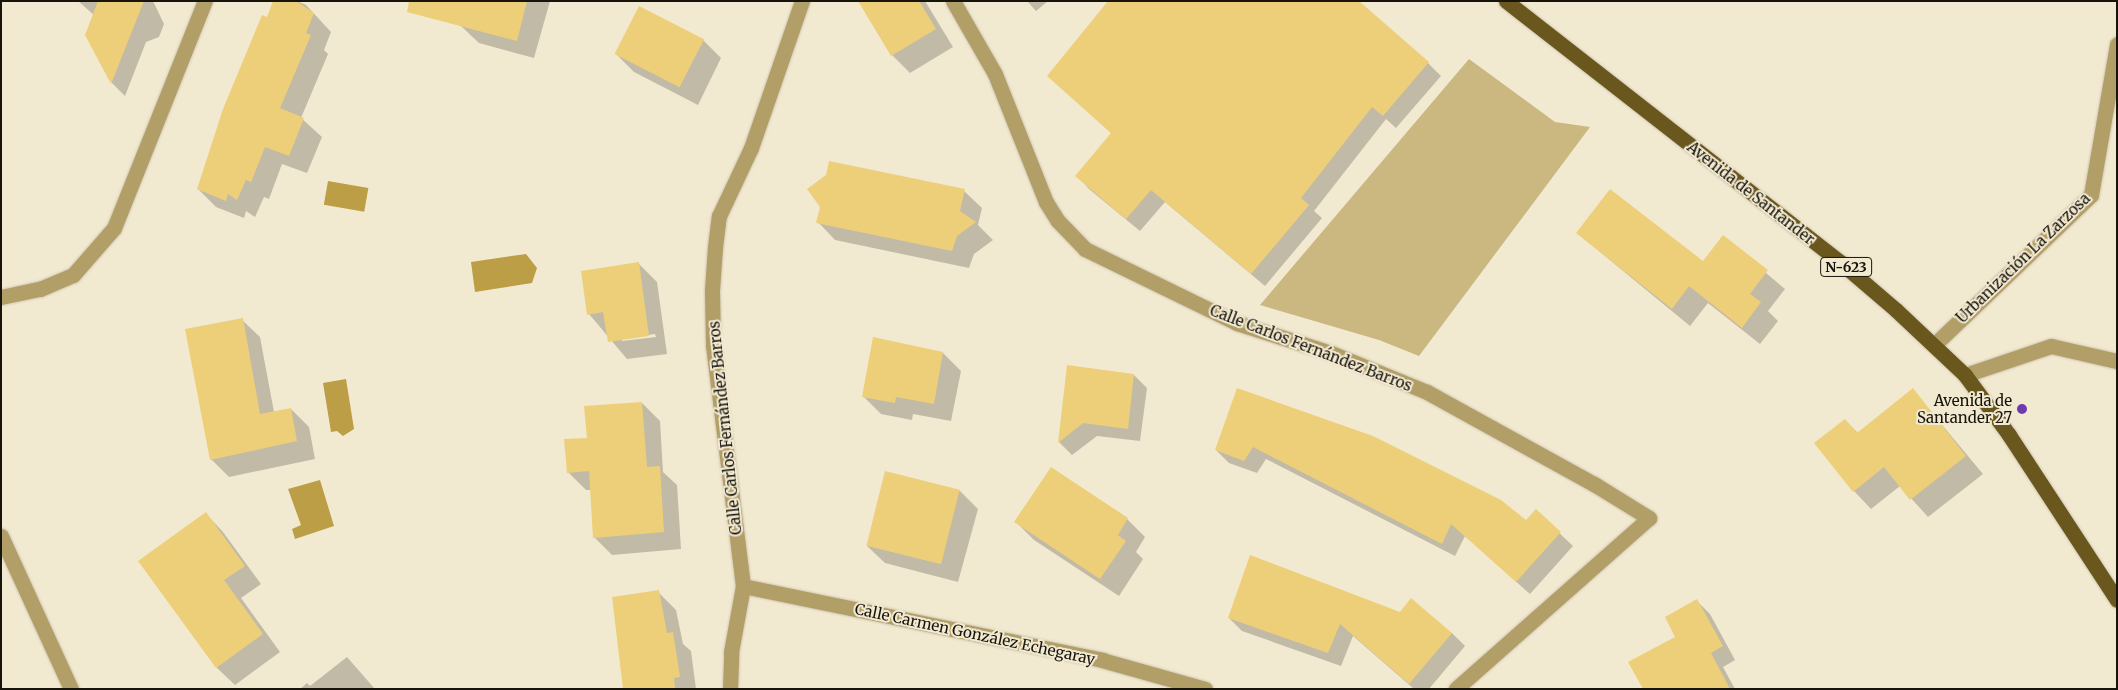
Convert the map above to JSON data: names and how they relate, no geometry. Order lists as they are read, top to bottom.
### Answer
{
  "streets": {
    "highway": ["Avenida de Santander", "N-623"],
    "street": ["Urbanización La Zarzosa", "Calle Carlos Fernández Barros", "Calle Carmen González Echegaray"]
  },
  "crossings": [
    ["Avenida de Santander", "Urbanización La Zarzosa"],
    ["Calle Carlos Fernández Barros", "Calle Carmen González Echegaray"]
  ],
  "places": ["Avenida de Santander 27"]
}
